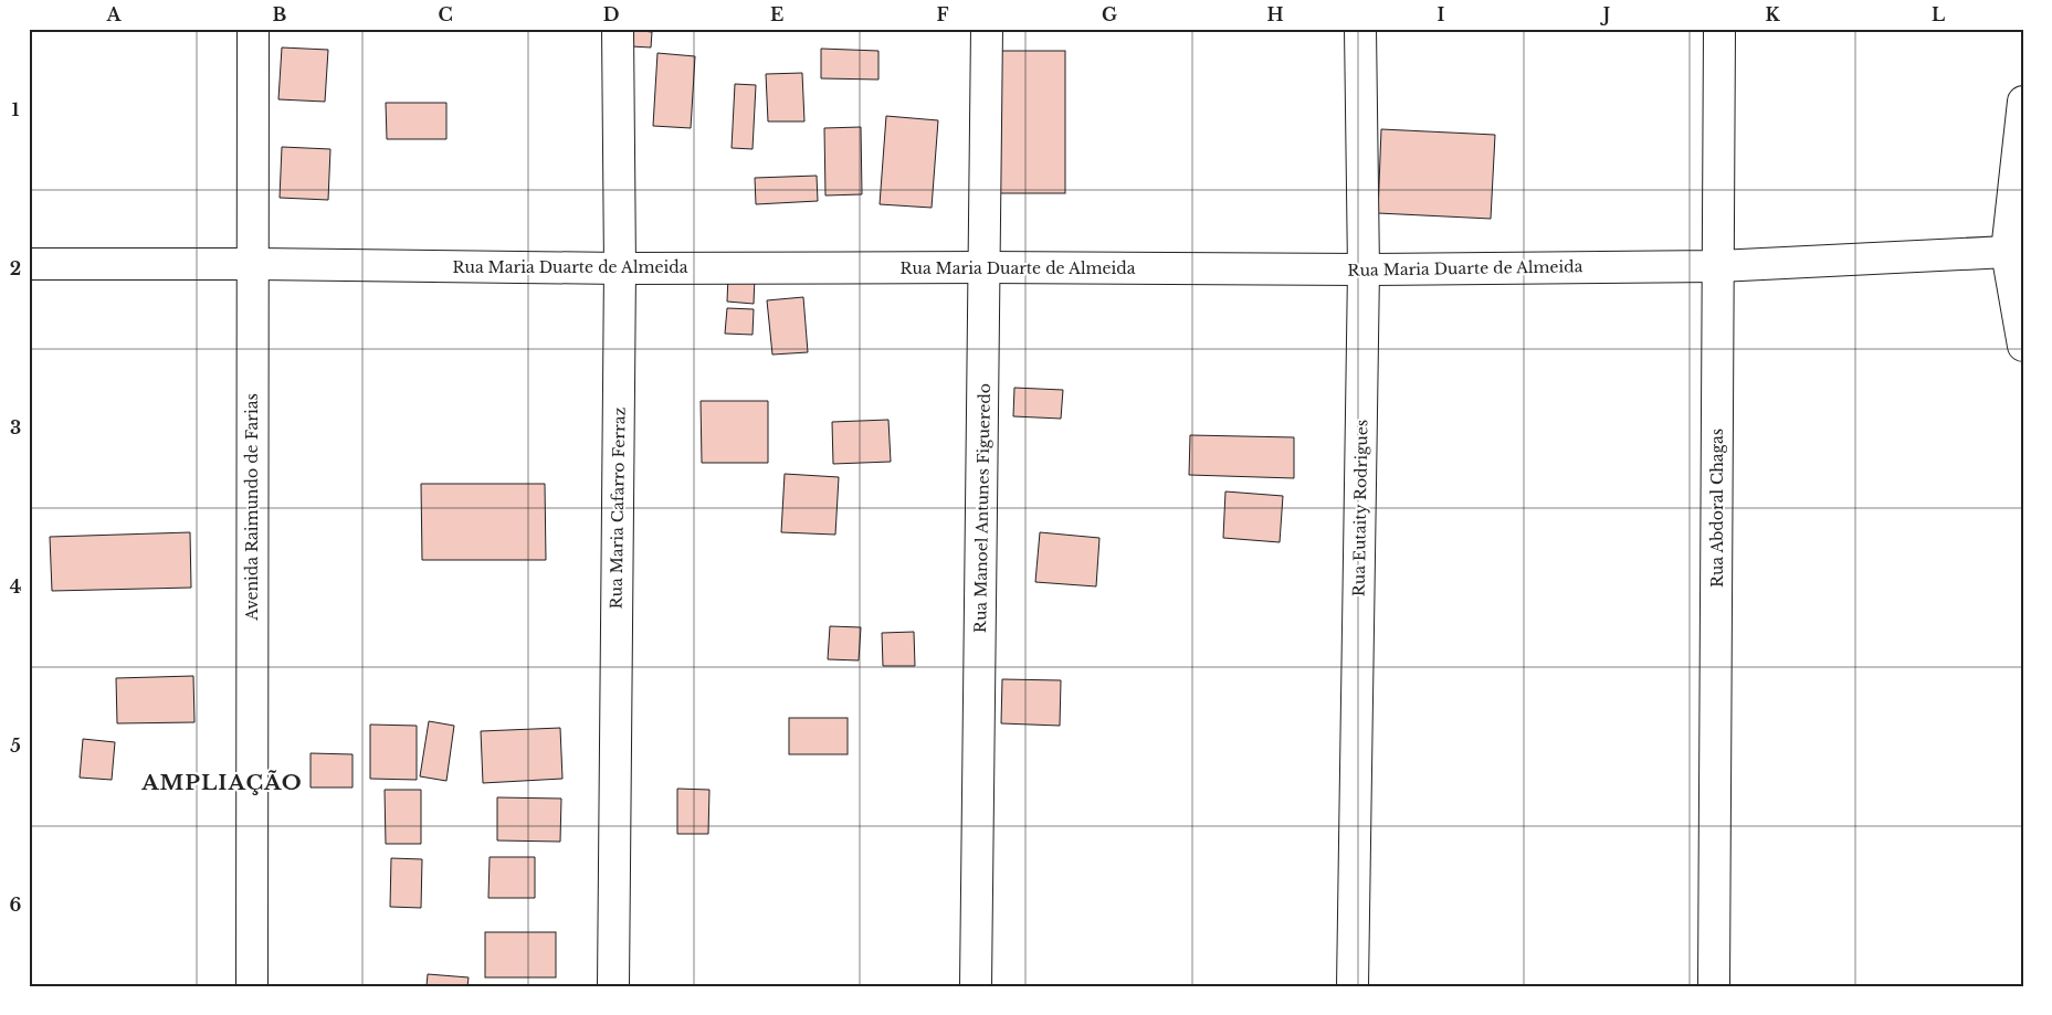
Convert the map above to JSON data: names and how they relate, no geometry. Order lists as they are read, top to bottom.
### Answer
{
  "streets": {
    "street": [
      "Rua Maria Duarte de Almeida",
      "Avenida Raimundo de Farias",
      "Rua Maria Cafarro Ferraz",
      "Rua Manoel Antunes Figueredo",
      "Rua Eutaity Rodrigues",
      "Rua Abdoral Chagas"
    ]
  },
  "crossings": [
    ["Rua Maria Duarte de Almeida", "Avenida Raimundo de Farias"],
    ["Rua Maria Duarte de Almeida", "Rua Maria Cafarro Ferraz"],
    ["Rua Maria Duarte de Almeida", "Rua Manoel Antunes Figueredo"],
    ["Rua Maria Duarte de Almeida", "Rua Eutaity Rodrigues"],
    ["Rua Maria Duarte de Almeida", "Rua Abdoral Chagas"]
  ],
  "districts": ["AMPLIAÇÃO"],
  "grid": {
    "columns": [
      "A",
      "B",
      "C",
      "D",
      "E",
      "F",
      "G",
      "H",
      "I",
      "J",
      "K",
      "L"
    ],
    "rows": [
      "1",
      "2",
      "3",
      "4",
      "5",
      "6"
    ]
  }
}
